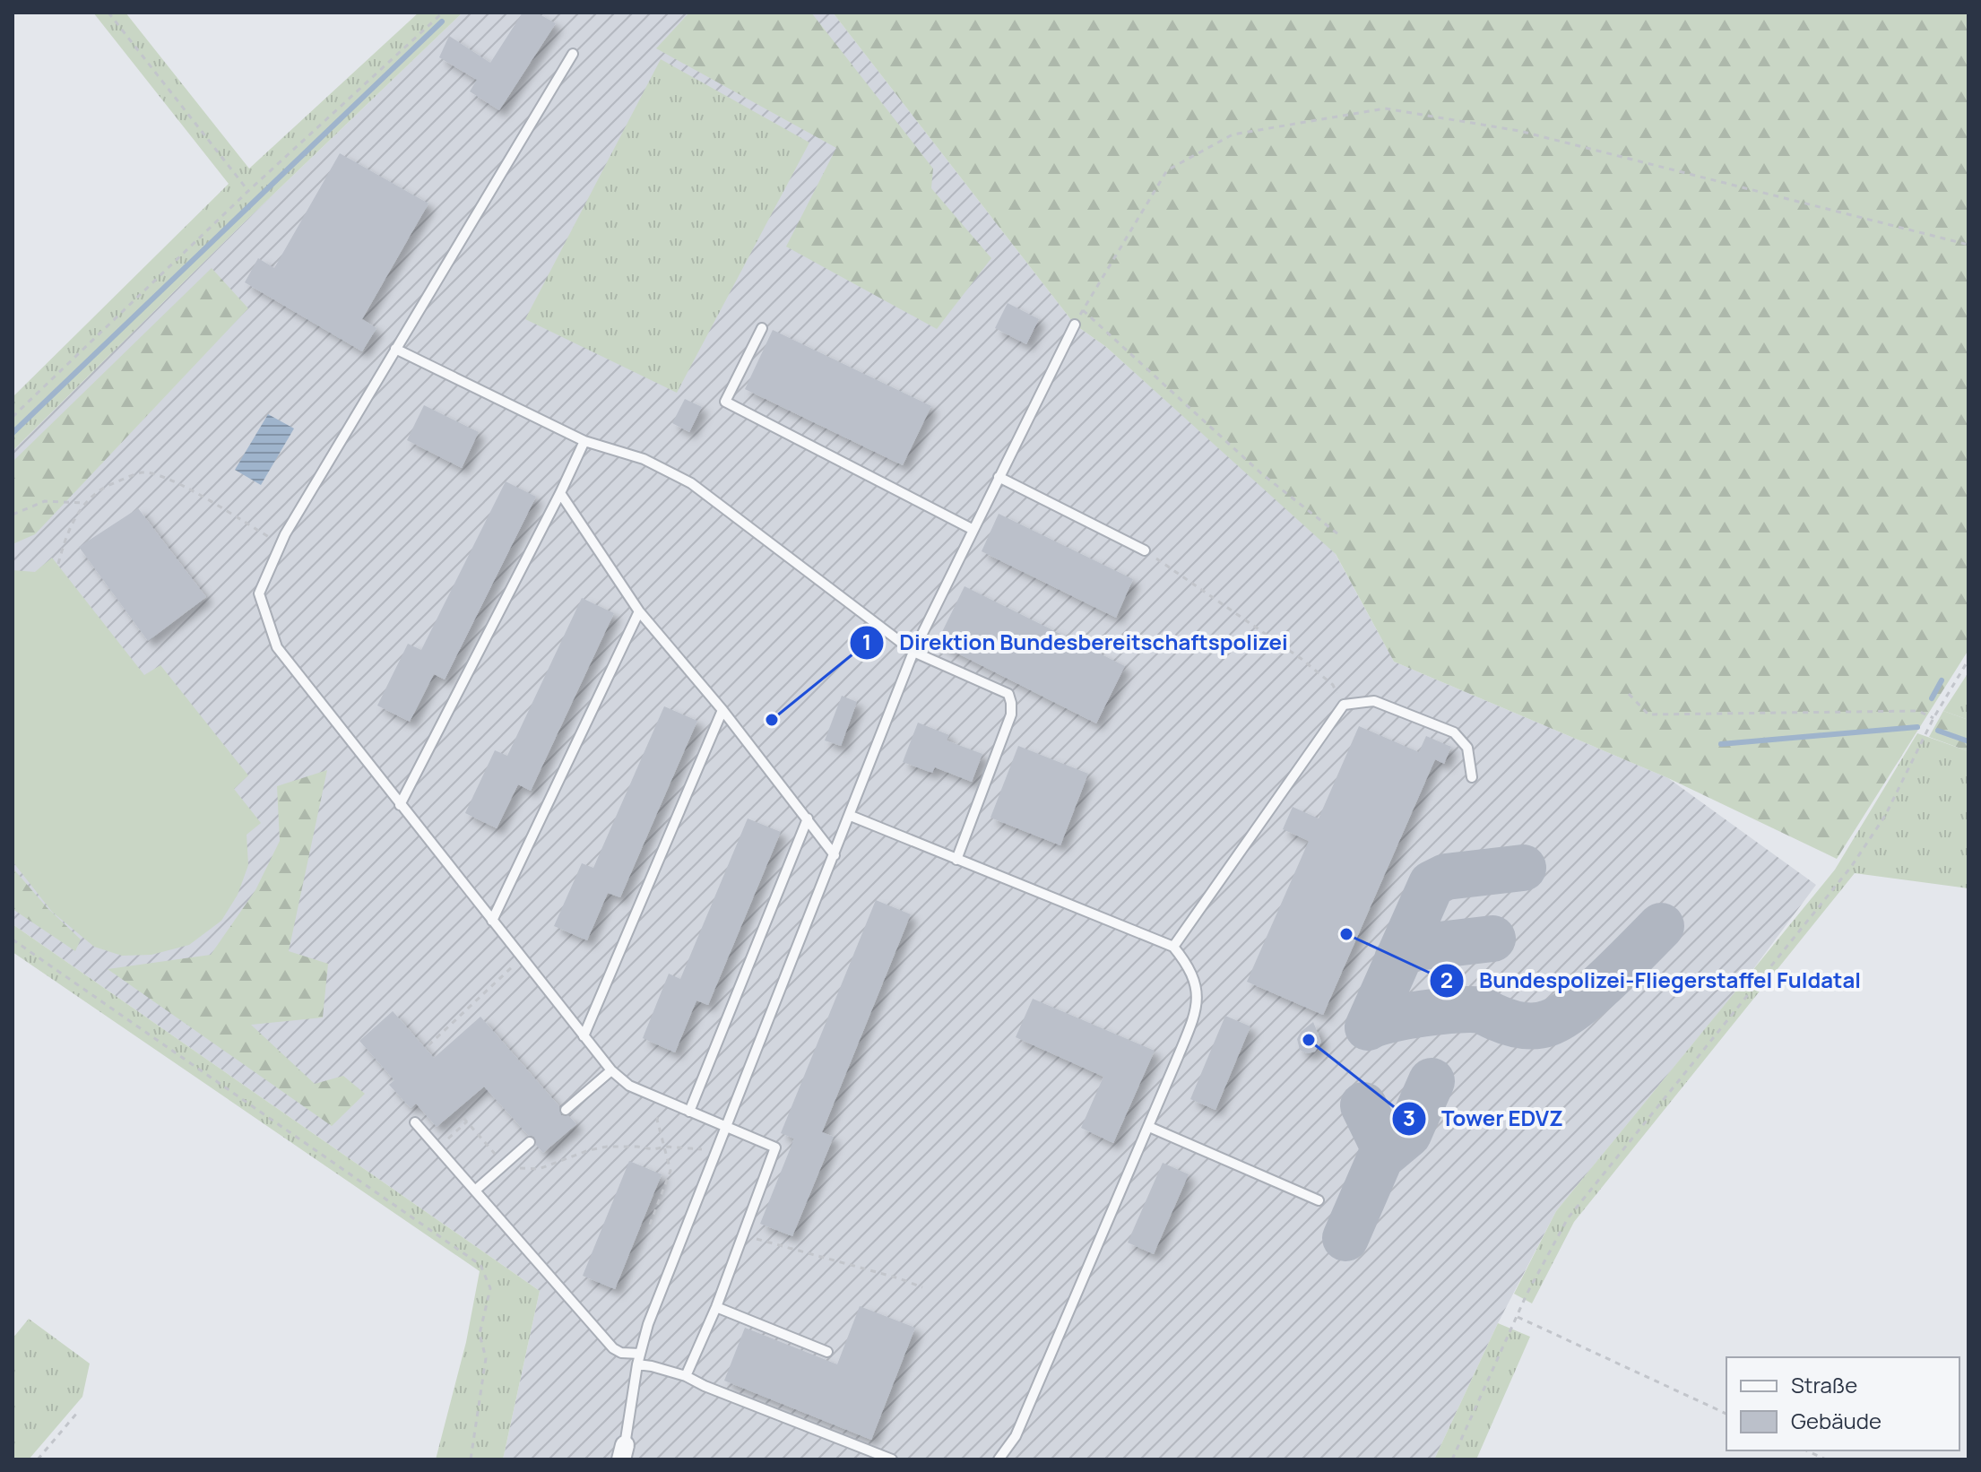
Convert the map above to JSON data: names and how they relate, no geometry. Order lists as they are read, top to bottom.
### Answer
{
  "places": ["Direktion Bundesbereitschaftspolizei", "Bundespolizei-Fliegerstaffel Fuldatal", "Tower EDVZ"],
  "legend": ["Straße", "Gebäude"]
}
